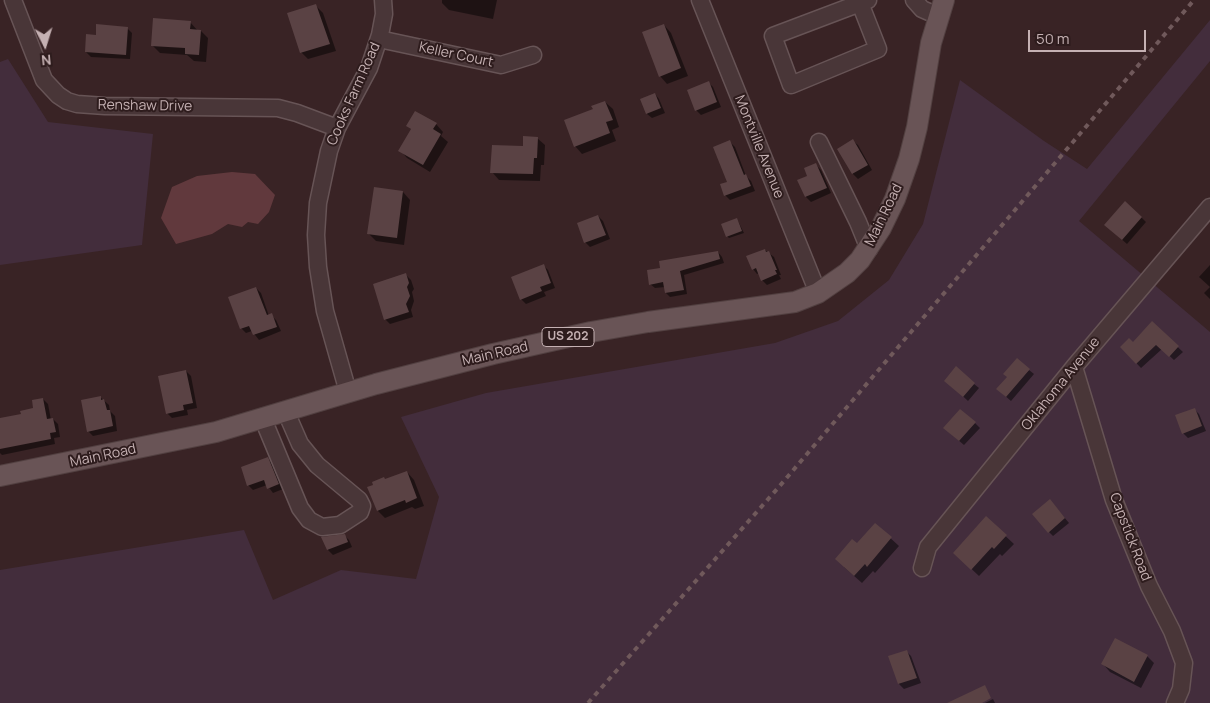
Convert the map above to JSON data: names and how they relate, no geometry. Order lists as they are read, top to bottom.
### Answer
{
  "streets": {
    "main road": ["Main Road", "US 202"],
    "street": [
      "Keller Court",
      "Cooks Farm Road",
      "Renshaw Drive",
      "Montville Avenue",
      "Oklahoma Avenue",
      "Capstick Road"
    ]
  },
  "crossings": [
    ["Keller Court", "Cooks Farm Road"],
    ["Cooks Farm Road", "Renshaw Drive"],
    ["Cooks Farm Road", "Main Road"],
    ["Montville Avenue", "Main Road"],
    ["Oklahoma Avenue", "Capstick Road"]
  ],
  "scale_bar": "50 m",
  "north": "bottom"
}
